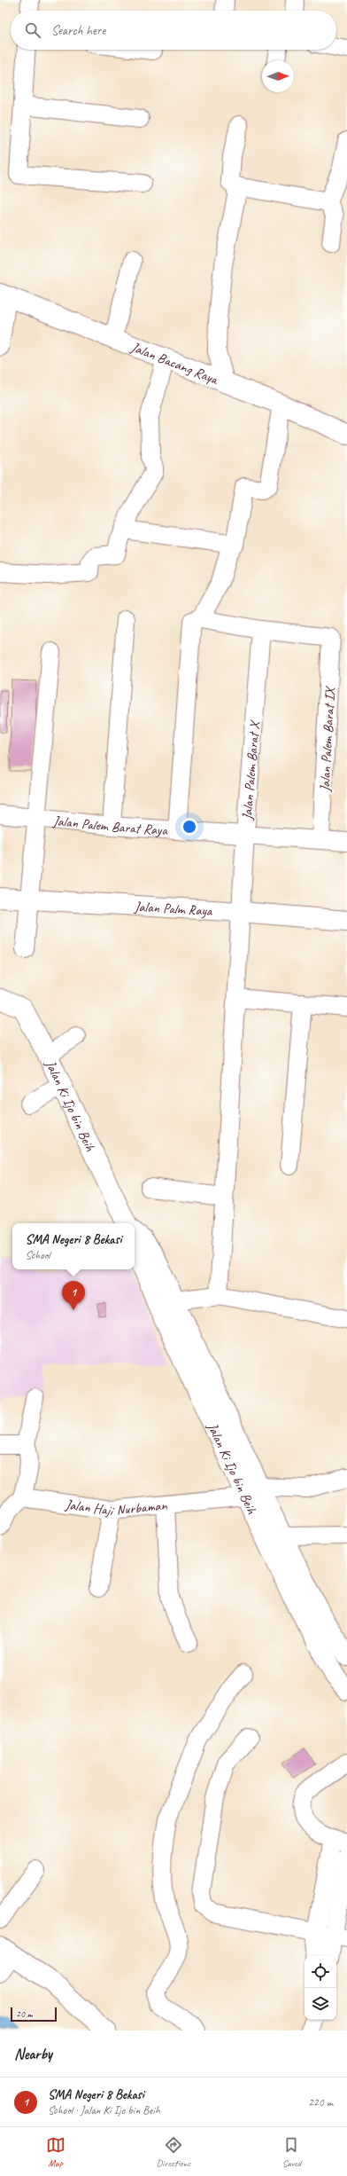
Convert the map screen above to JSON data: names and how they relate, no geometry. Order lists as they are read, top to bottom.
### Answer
{
  "streets": {
    "street": [
      "Jalan Bacang Raya",
      "Jalan Palem Barat IX",
      "Jalan Palem Barat X",
      "Jalan Palem Barat Raya",
      "Jalan Palm Raya",
      "Jalan Ki Ijo bin Beih",
      "Jalan Haji Nurbaman"
    ]
  },
  "crossings": [
    ["Jalan Palem Barat IX", "Jalan Palem Barat X"],
    ["Jalan Palem Barat IX", "Jalan Palem Barat Raya"],
    ["Jalan Palem Barat X", "Jalan Palem Barat Raya"],
    ["Jalan Palem Barat X", "Jalan Palm Raya"],
    ["Jalan Ki Ijo bin Beih", "Jalan Haji Nurbaman"]
  ],
  "scale_bar": "20 m",
  "north": "right",
  "page": {
    "search": "Search here",
    "popup": ["SMA Negeri 8 Bekasi", "School"],
    "pins": "1",
    "scale": "20 m",
    "heading": "Nearby",
    "list": [
      {
        "mark": "1",
        "name": "SMA Negeri 8 Bekasi",
        "note": "School · Jalan Ki Ijo bin Beih",
        "value": "220 m"
      }
    ],
    "nav": ["Map", "Directions", "Saved"]
  }
}
